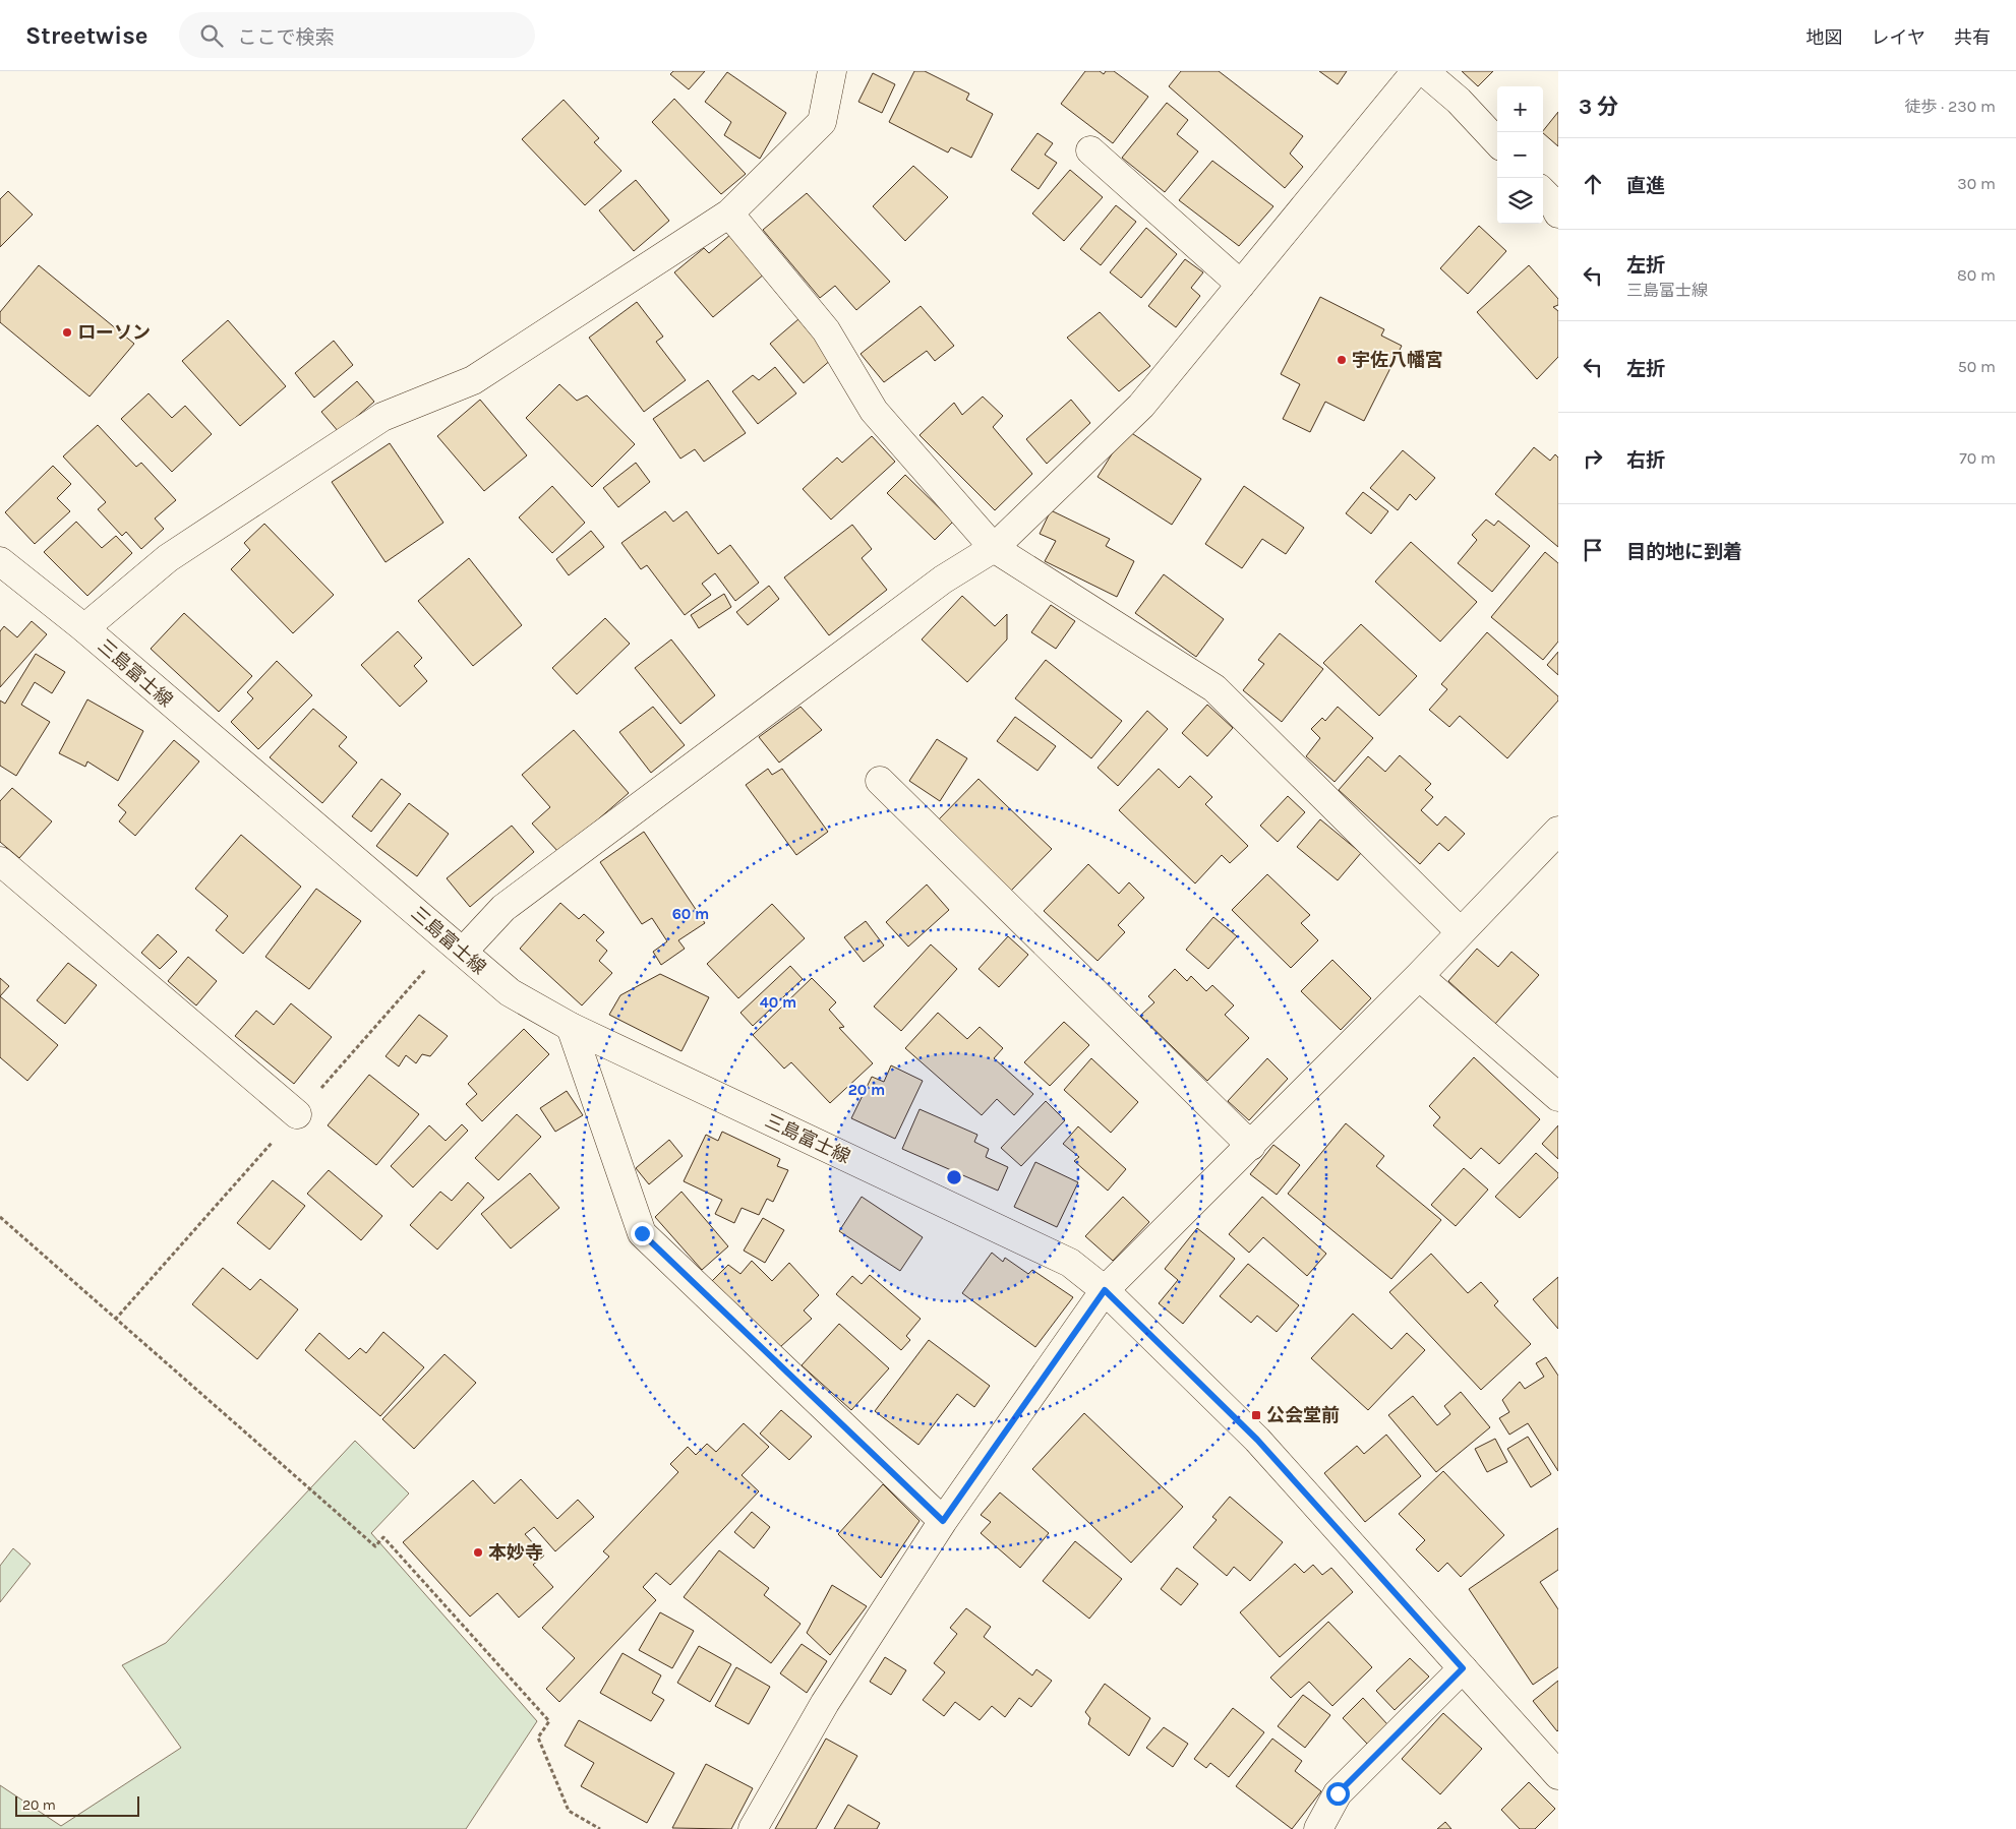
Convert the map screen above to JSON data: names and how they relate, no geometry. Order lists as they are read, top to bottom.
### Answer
{
  "streets": {
    "street": ["三島富士線"]
  },
  "places": {
    "other": ["ローソン", "宇佐八幡宮", "本妙寺"],
    "transit": ["公会堂前"]
  },
  "scale_bar": "20 m",
  "page": {
    "header": "Streetwise",
    "search": "ここで検索",
    "nav": ["地図", "レイヤ", "共有"],
    "heading": ["3 分", "徒歩 · 230 m"],
    "map_buttons": ["+", "−"],
    "list": [
      ["直進", "30 m"],
      ["左折", "三島富士線", "80 m"],
      ["左折", "50 m"],
      ["右折", "70 m"],
      "目的地に到着"
    ],
    "scale": "20 m"
  },
  "rings": ["60 m", "40 m", "20 m"]
}
